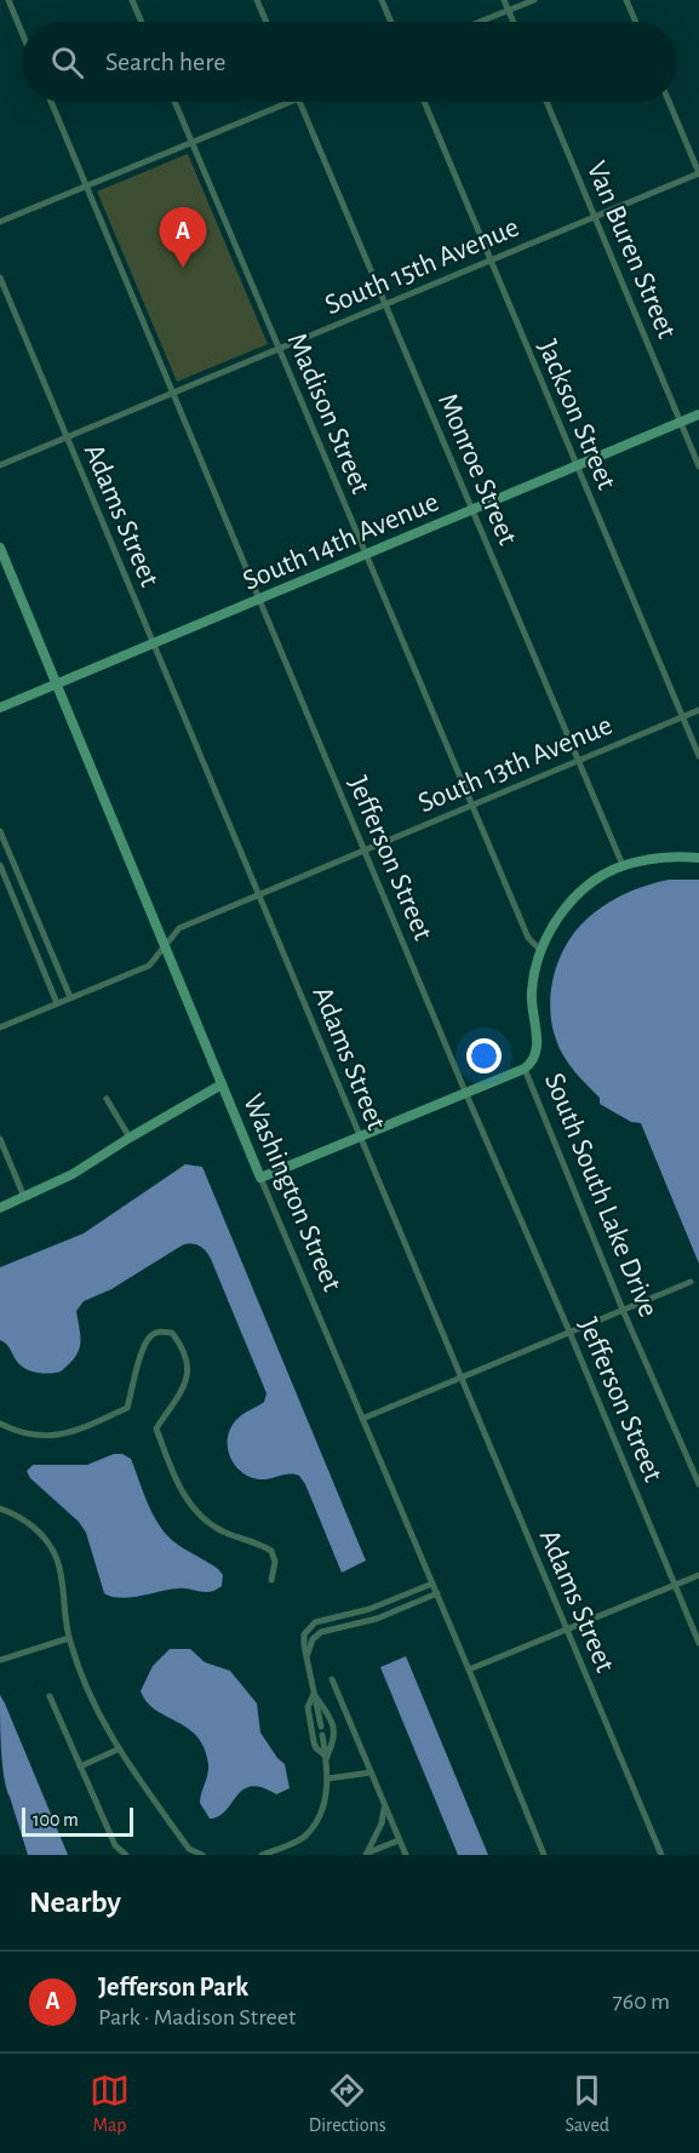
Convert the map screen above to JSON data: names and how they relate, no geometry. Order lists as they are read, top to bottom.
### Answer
{
  "streets": {
    "street": [
      "Van Buren Street",
      "South 15th Avenue",
      "Madison Street",
      "Jackson Street",
      "Monroe Street",
      "Adams Street",
      "South 14th Avenue",
      "South 13th Avenue",
      "Jefferson Street",
      "Washington Street",
      "South South Lake Drive"
    ]
  },
  "crossings": [
    ["Van Buren Street", "South 15th Avenue"],
    ["Van Buren Street", "South 14th Avenue"],
    ["South 15th Avenue", "Madison Street"],
    ["South 15th Avenue", "Jackson Street"],
    ["South 15th Avenue", "Monroe Street"],
    ["South 15th Avenue", "Adams Street"],
    ["South 15th Avenue", "Jefferson Street"],
    ["Madison Street", "South 14th Avenue"],
    ["Madison Street", "South 13th Avenue"],
    ["Madison Street", "South South Lake Drive"],
    ["Jackson Street", "South 14th Avenue"],
    ["Jackson Street", "South 13th Avenue"],
    ["Monroe Street", "South 14th Avenue"],
    ["Monroe Street", "South 13th Avenue"],
    ["Monroe Street", "South South Lake Drive"],
    ["Adams Street", "South 14th Avenue"],
    ["Adams Street", "South 13th Avenue"],
    ["South 14th Avenue", "Jefferson Street"],
    ["South 14th Avenue", "Washington Street"],
    ["South 13th Avenue", "Jefferson Street"],
    ["South 13th Avenue", "Washington Street"]
  ],
  "scale_bar": "100 m",
  "page": {
    "search": "Search here",
    "pins": "A",
    "scale": "100 m",
    "heading": "Nearby",
    "list": [
      {
        "mark": "A",
        "name": "Jefferson Park",
        "note": "Park · Madison Street",
        "value": "760 m"
      }
    ],
    "nav": ["Map", "Directions", "Saved"]
  }
}
